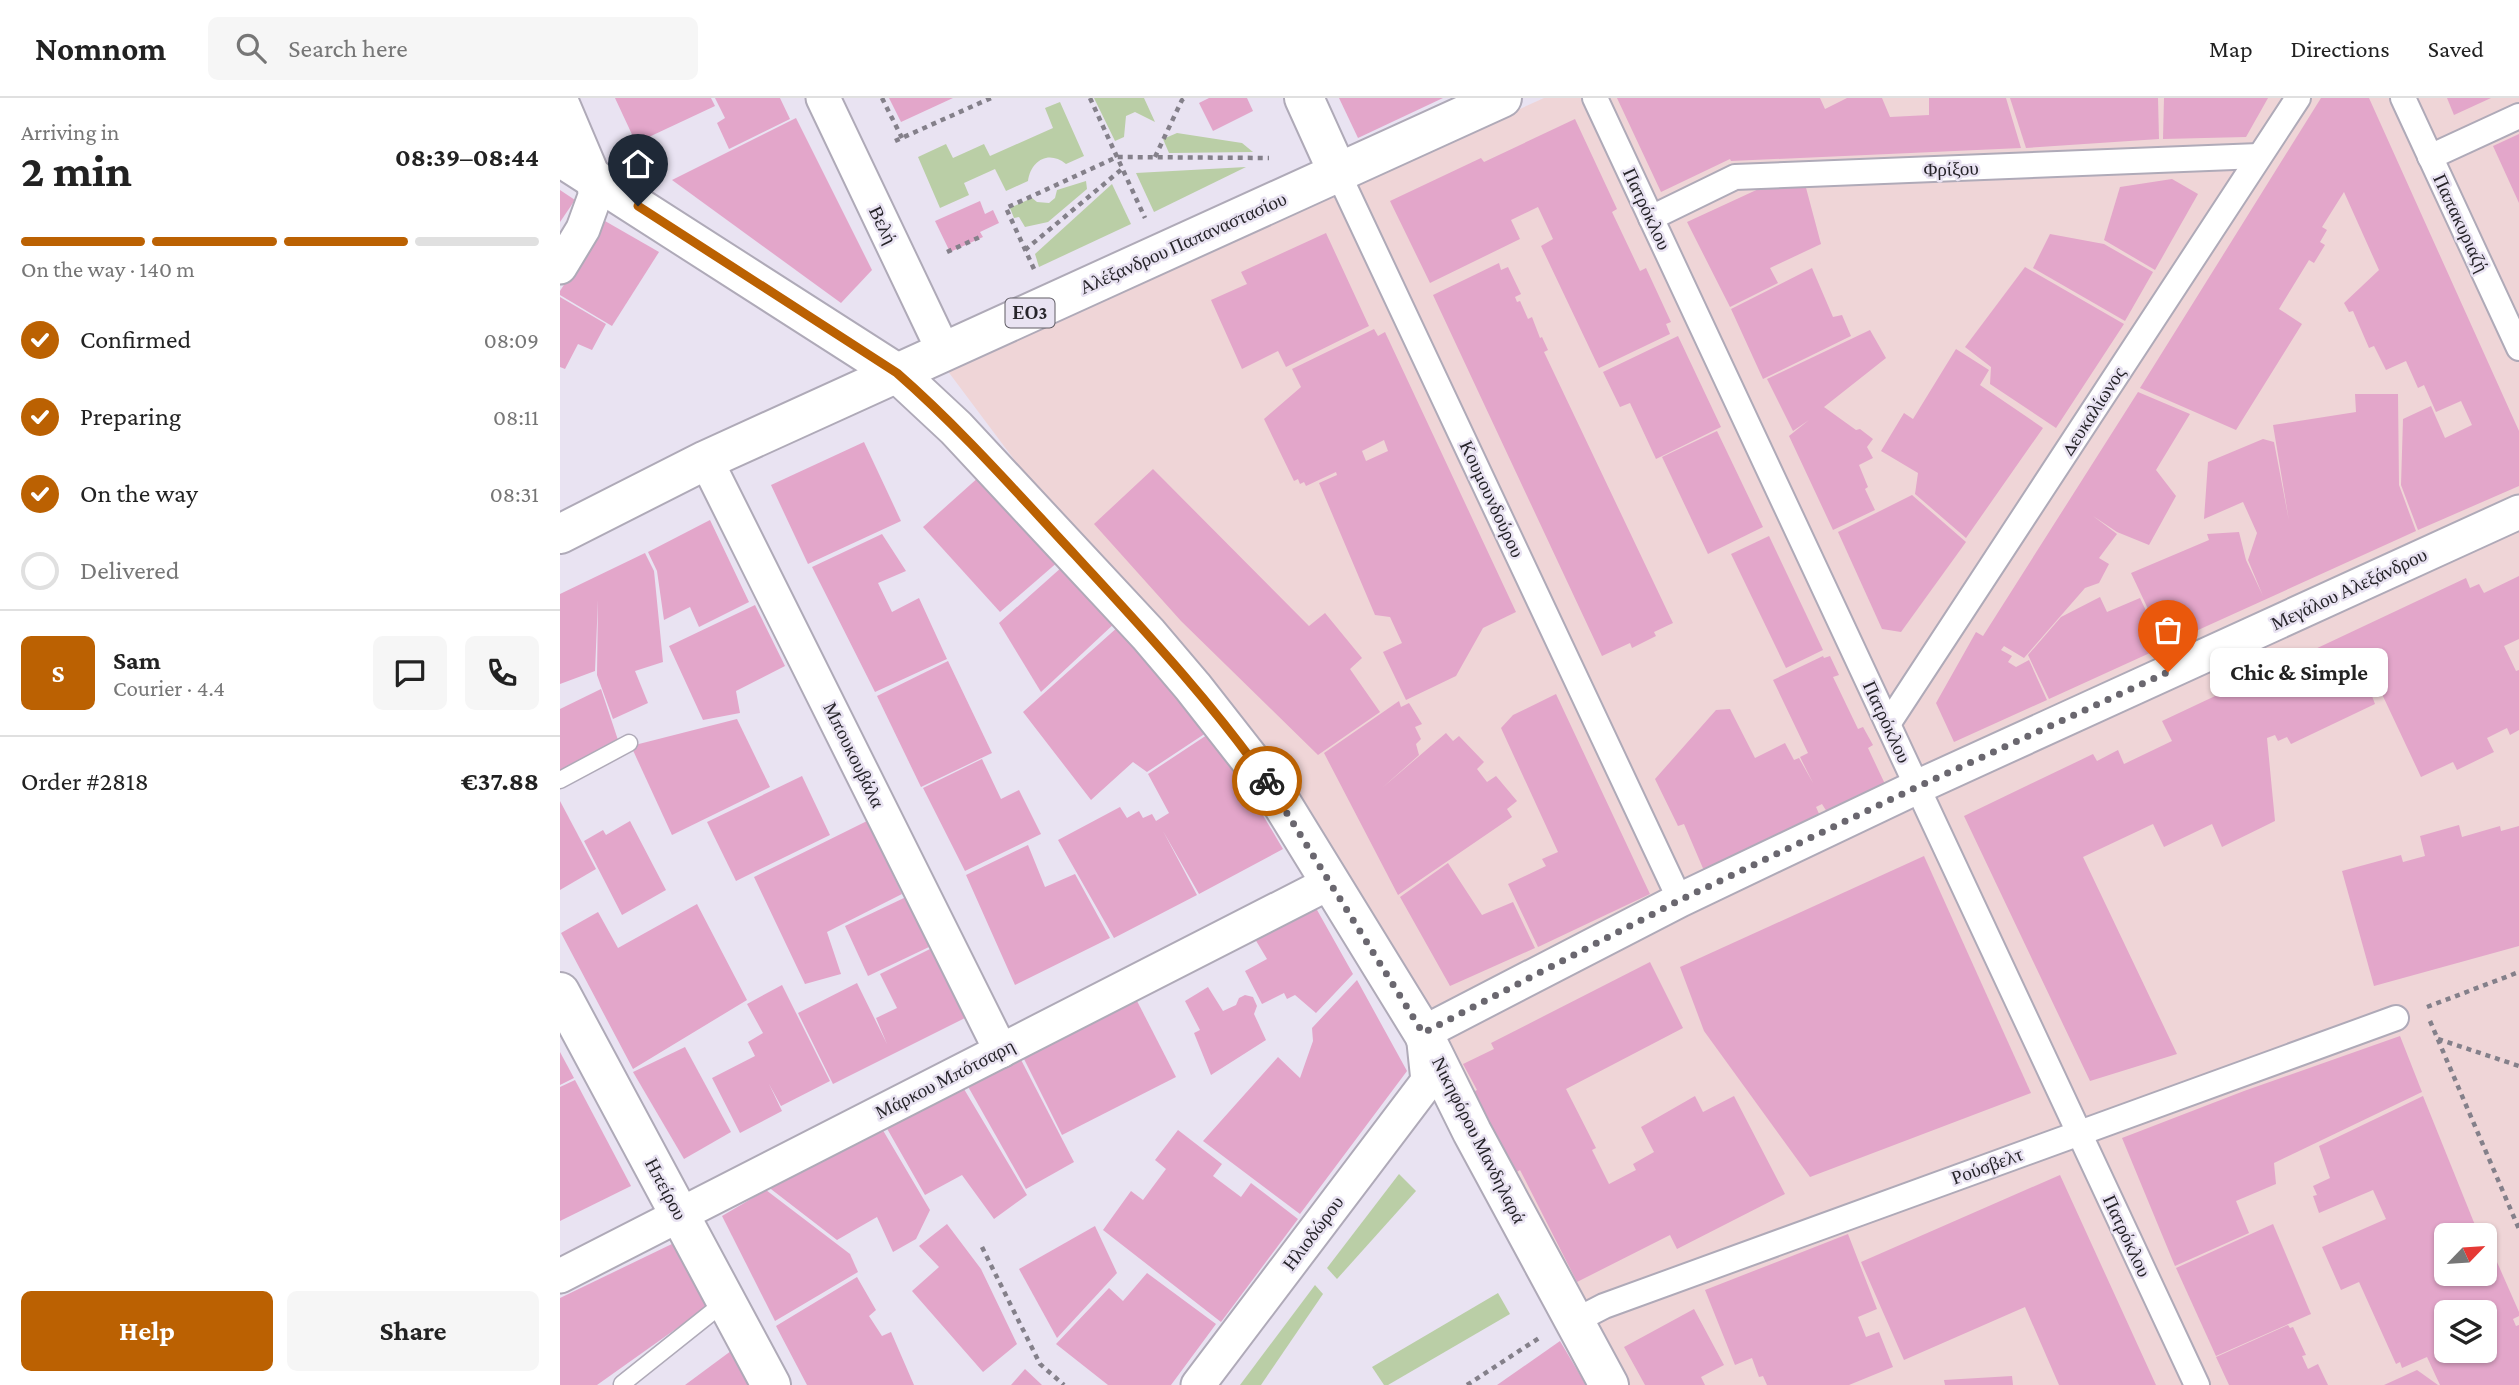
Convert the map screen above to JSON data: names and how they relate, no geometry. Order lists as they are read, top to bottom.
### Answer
{
  "streets": {
    "street": [
      "Φρίξου",
      "Πατρόκλου",
      "Παπακυριαζή",
      "Βελή",
      "Αλέξανδρου Παπαναστασίου",
      "ΕΟ3",
      "Δευκαλίωνος",
      "Κουμουνδούρου",
      "Μεγάλου Αλεξάνδρου",
      "Μπουκουβάλα",
      "Μάρκου Μπότσαρη",
      "Νικηφόρου Μανδηλαρά",
      "Ρούσβελτ",
      "Ηπείρου",
      "Ηλιοδώρου"
    ]
  },
  "crossings": [
    ["Φρίξου", "Πατρόκλου"],
    ["Φρίξου", "Δευκαλίωνος"],
    ["Πατρόκλου", "Δευκαλίωνος"],
    ["Πατρόκλου", "Μεγάλου Αλεξάνδρου"],
    ["Πατρόκλου", "Ρούσβελτ"],
    ["Βελή", "Αλέξανδρου Παπαναστασίου"],
    ["Αλέξανδρου Παπαναστασίου", "Κουμουνδούρου"],
    ["Αλέξανδρου Παπαναστασίου", "Μπουκουβάλα"],
    ["Αλέξανδρου Παπαναστασίου", "Νικηφόρου Μανδηλαρά"],
    ["Κουμουνδούρου", "Μεγάλου Αλεξάνδρου"],
    ["Μεγάλου Αλεξάνδρου", "Νικηφόρου Μανδηλαρά"],
    ["Μπουκουβάλα", "Μάρκου Μπότσαρη"],
    ["Μάρκου Μπότσαρη", "Νικηφόρου Μανδηλαρά"],
    ["Μάρκου Μπότσαρη", "Ηπείρου"],
    ["Νικηφόρου Μανδηλαρά", "Ρούσβελτ"],
    ["Νικηφόρου Μανδηλαρά", "Ηλιοδώρου"]
  ],
  "places": ["Chic & Simple"],
  "north": "top right",
  "page": {
    "header": "Nomnom",
    "search": "Search here",
    "nav": ["Map", "Directions", "Saved"],
    "heading": ["2 min", "Arriving in", "08:39–08:44"],
    "panel": [
      "Sam",
      "Courier · 4.4",
      "Order #2818",
      "€37.88"
    ],
    "bar": "On the way · 140 m",
    "list": [
      ["Confirmed", "08:09"],
      ["Preparing", "08:11"],
      ["On the way", "08:31"],
      "Delivered"
    ],
    "round": "S",
    "bubble": "Chic & Simple",
    "buttons": ["Help", "Share"]
  }
}
